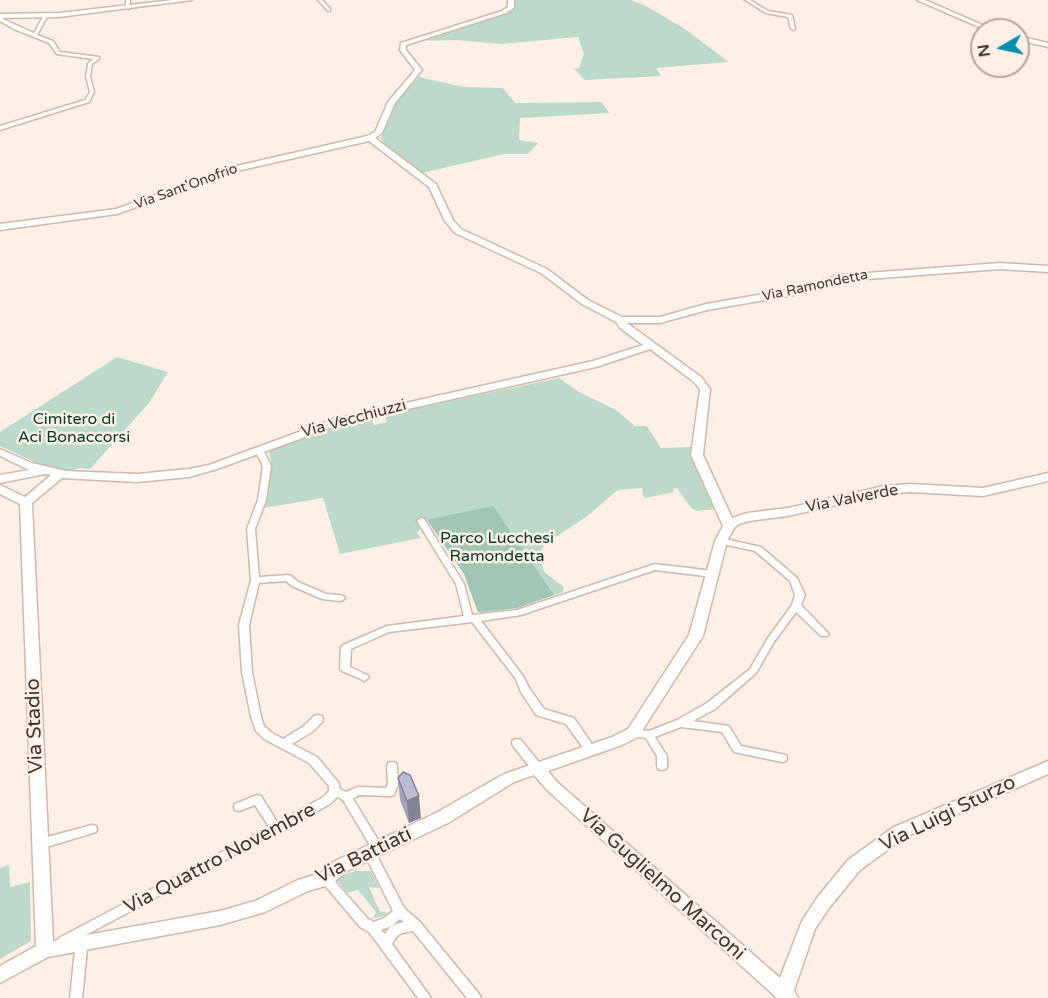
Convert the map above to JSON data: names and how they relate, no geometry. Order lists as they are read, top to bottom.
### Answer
{
  "streets": {
    "street": [
      "Via Sant'Onofrio",
      "Via Ramondetta",
      "Via Vecchiuzzi",
      "Via Valverde",
      "Via Stadio",
      "Via Luigi Sturzo",
      "Via Battiati",
      "Via Quattro Novembre",
      "Via Guglielmo Marconi"
    ]
  },
  "crossings": [
    ["Via Stadio", "Via Battiati"],
    ["Via Luigi Sturzo", "Via Guglielmo Marconi"],
    ["Via Battiati", "Via Quattro Novembre"],
    ["Via Battiati", "Via Guglielmo Marconi"]
  ],
  "parks": ["Cimitero di Aci Bonaccorsi", "Parco Lucchesi Ramondetta"],
  "north": "left"
}
